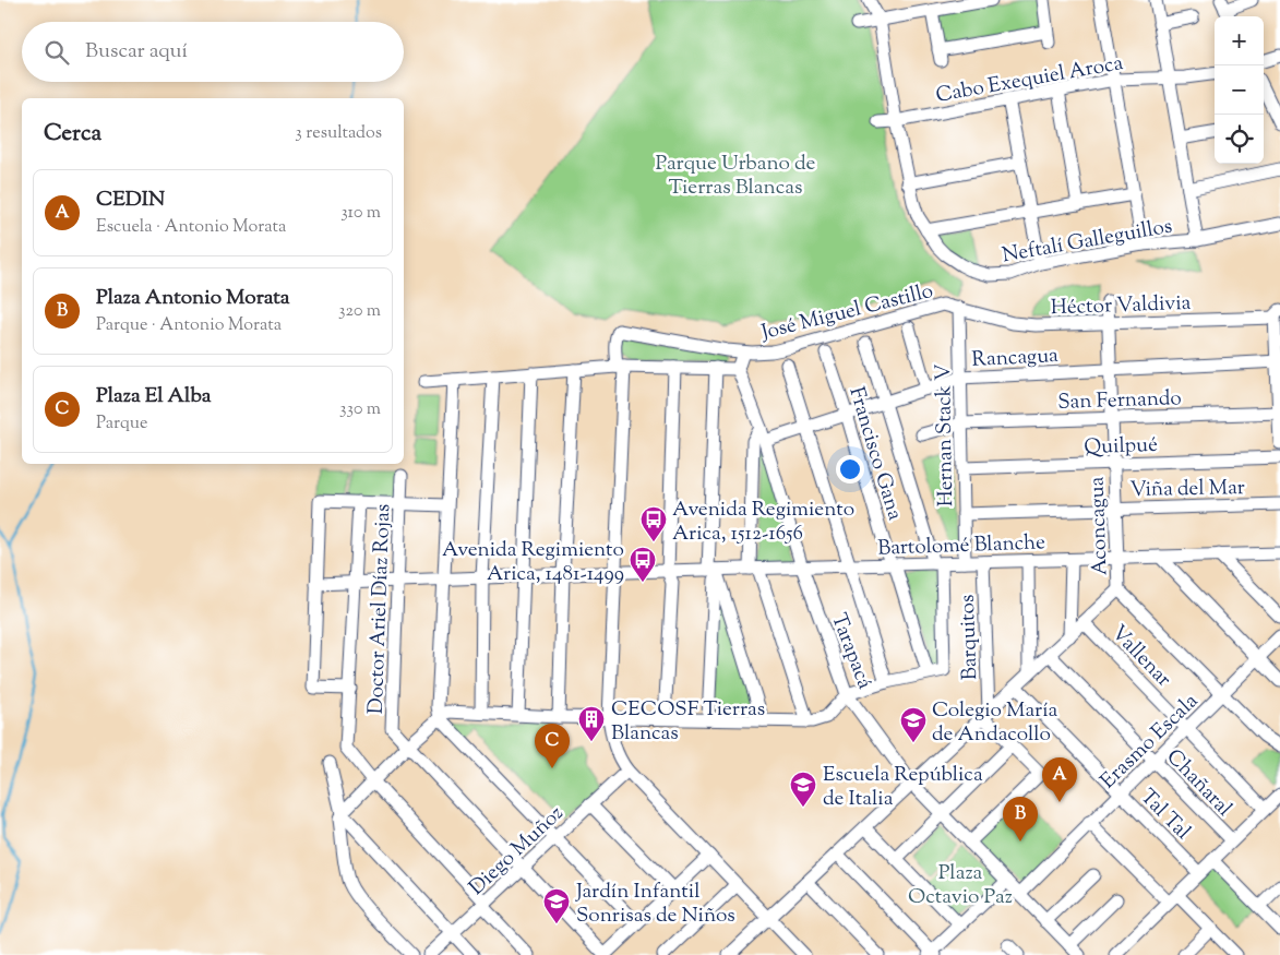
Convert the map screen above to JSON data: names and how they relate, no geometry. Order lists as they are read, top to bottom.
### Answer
{
  "streets": {
    "street": [
      "Cabo Exequiel Aroca",
      "Neftalí Galleguillos",
      "Héctor Valdivia",
      "José Miguel Castillo",
      "Rancagua",
      "San Fernando",
      "Hernan Stack V",
      "Quilpué",
      "Francisco Gana",
      "Viña del Mar",
      "Aconcagua",
      "Bartolomé Blanche",
      "Doctor Ariel Díaz Rojas",
      "Barquitos",
      "Tarapacá",
      "Vallenar",
      "Erasmo Escala",
      "Chañaral",
      "Tal Tal",
      "Diego Muñoz"
    ]
  },
  "crossings": [
    ["Cabo Exequiel Aroca", "Neftalí Galleguillos"],
    ["Héctor Valdivia", "José Miguel Castillo"],
    ["Héctor Valdivia", "Hernan Stack V"],
    ["Héctor Valdivia", "Aconcagua"],
    ["José Miguel Castillo", "Hernan Stack V"],
    ["Rancagua", "Hernan Stack V"],
    ["Rancagua", "Francisco Gana"],
    ["Rancagua", "Aconcagua"],
    ["Rancagua", "Tarapacá"],
    ["San Fernando", "Hernan Stack V"],
    ["San Fernando", "Aconcagua"],
    ["Hernan Stack V", "Quilpué"],
    ["Hernan Stack V", "Viña del Mar"],
    ["Hernan Stack V", "Bartolomé Blanche"],
    ["Quilpué", "Aconcagua"],
    ["Francisco Gana", "Bartolomé Blanche"],
    ["Viña del Mar", "Aconcagua"],
    ["Aconcagua", "Bartolomé Blanche"],
    ["Aconcagua", "Erasmo Escala"],
    ["Bartolomé Blanche", "Doctor Ariel Díaz Rojas"],
    ["Bartolomé Blanche", "Barquitos"],
    ["Bartolomé Blanche", "Tarapacá"],
    ["Doctor Ariel Díaz Rojas", "Diego Muñoz"],
    ["Tarapacá", "Erasmo Escala"],
    ["Vallenar", "Erasmo Escala"],
    ["Erasmo Escala", "Chañaral"],
    ["Erasmo Escala", "Tal Tal"]
  ],
  "parks": ["Parque Urbano de Tierras Blancas", "Plaza Octavio Paz"],
  "places": {
    "bus stop": ["Avenida Regimiento Arica, 1512-1656", "Avenida Regimiento Arica, 1481-1499"],
    "building": ["CECOSF Tierras Blancas"],
    "school or university": ["Colegio María de Andacollo", "Escuela República de Italia", "Jardín Infantil Sonrisas de Niños"]
  },
  "page": {
    "map_buttons": ["+", "−"],
    "search": "Buscar aquí",
    "heading": ["Cerca", "3 resultados"],
    "list": [
      {
        "mark": "A",
        "name": "CEDIN",
        "note": "Escuela · Antonio Morata",
        "value": "310 m"
      },
      {
        "mark": "B",
        "name": "Plaza Antonio Morata",
        "note": "Parque · Antonio Morata",
        "value": "320 m"
      },
      {
        "mark": "C",
        "name": "Plaza El Alba",
        "note": "Parque",
        "value": "330 m"
      }
    ],
    "pins": ["C", "A", "B"]
  }
}
